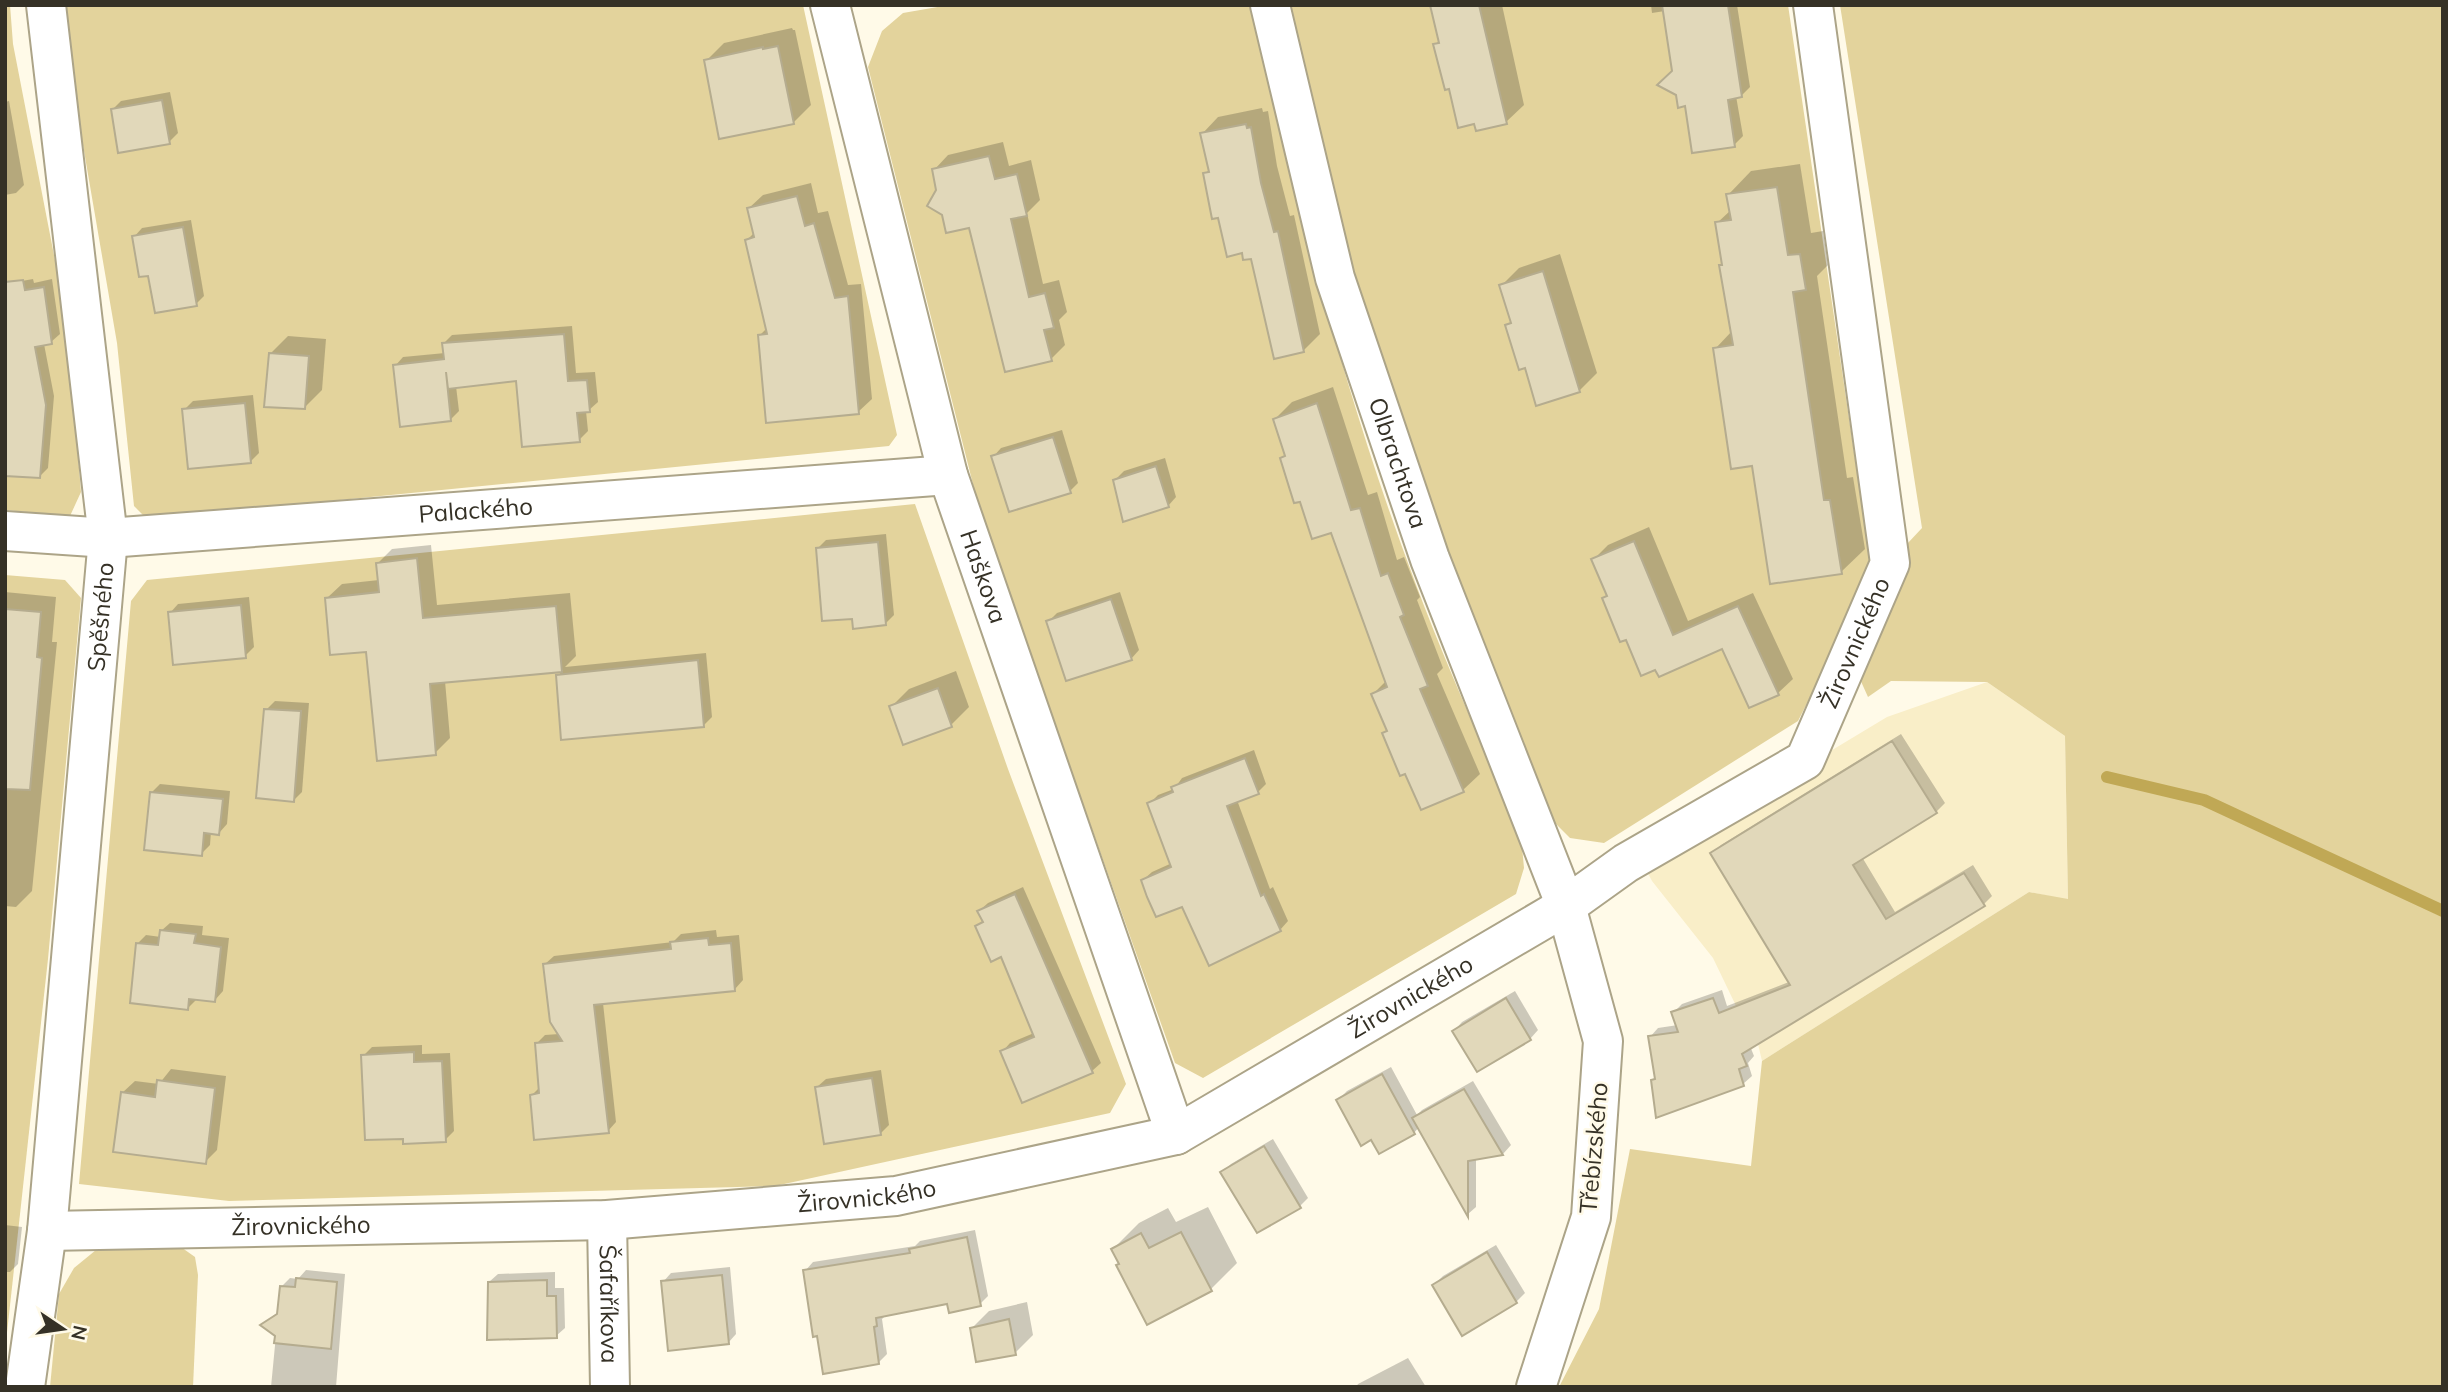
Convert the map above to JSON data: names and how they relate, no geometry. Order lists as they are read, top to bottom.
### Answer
{
  "streets": {
    "street": [
      "Olbrachtova",
      "Palackého",
      "Haškova",
      "Spěšného",
      "Žirovnického",
      "Třebízského",
      "Šafaříkova"
    ]
  },
  "crossings": [
    ["Olbrachtova", "Žirovnického"],
    ["Olbrachtova", "Třebízského"],
    ["Palackého", "Haškova"],
    ["Palackého", "Spěšného"],
    ["Haškova", "Žirovnického"],
    ["Spěšného", "Žirovnického"],
    ["Žirovnického", "Třebízského"],
    ["Žirovnického", "Šafaříkova"]
  ],
  "north": "right"
}
